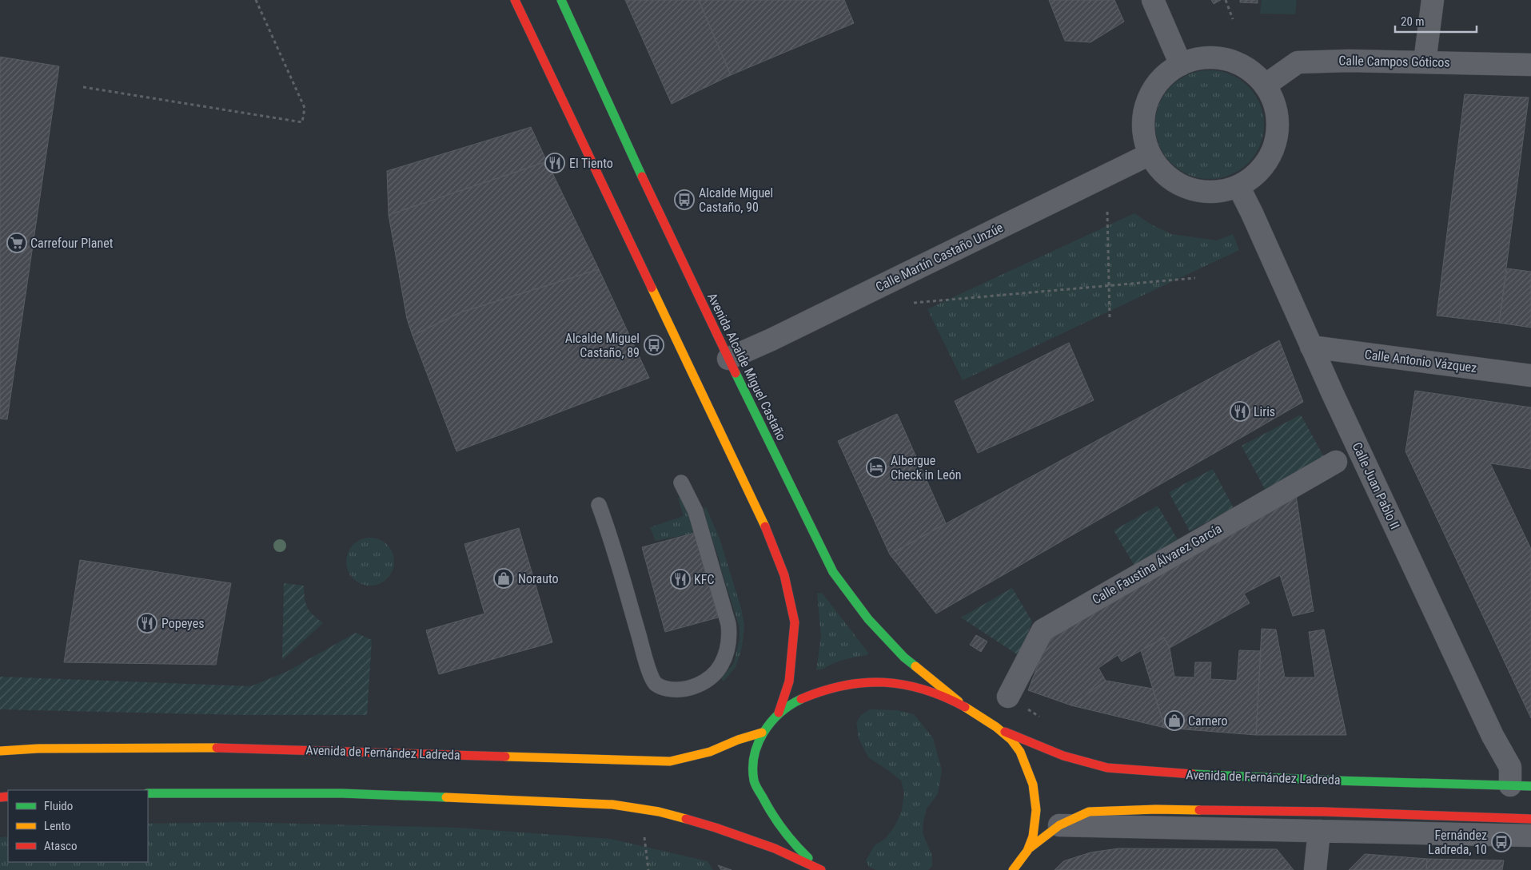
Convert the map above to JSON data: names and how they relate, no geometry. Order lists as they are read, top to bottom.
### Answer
{
  "streets": {
    "main road": ["Avenida Alcalde Miguel Castaño", "Avenida de Fernández Ladreda"],
    "street": [
      "Calle Campos Góticos",
      "Calle Martín Castaño Unzúe",
      "Calle Antonio Vázquez",
      "Calle Juan Pablo II",
      "Calle Faustina Álvarez García"
    ]
  },
  "crossings": [
    ["Calle Campos Góticos", "Calle Martín Castaño Unzúe"],
    ["Calle Campos Góticos", "Calle Juan Pablo II"],
    ["Calle Martín Castaño Unzúe", "Avenida Alcalde Miguel Castaño"],
    ["Calle Martín Castaño Unzúe", "Calle Juan Pablo II"],
    ["Calle Antonio Vázquez", "Calle Juan Pablo II"],
    ["Calle Juan Pablo II", "Avenida de Fernández Ladreda"]
  ],
  "places": {
    "restaurant": [
      "El Tiento",
      "Liris",
      "KFC",
      "Popeyes"
    ],
    "bus stop": ["Alcalde Miguel Castaño, 90", "Alcalde Miguel Castaño, 89", "Fernández Ladreda, 10"],
    "supermarket": ["Carrefour Planet"],
    "hotel": ["Albergue Check in León"],
    "shop": ["Norauto", "Carnero"]
  },
  "legend": ["Fluido", "Lento", "Atasco"],
  "scale_bar": "20 m"
}
